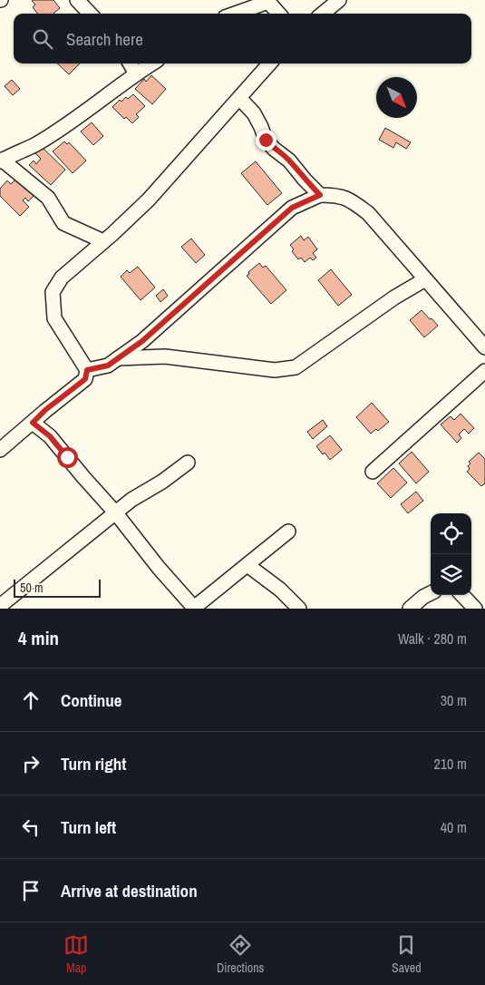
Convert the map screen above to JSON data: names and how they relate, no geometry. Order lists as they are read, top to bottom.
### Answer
{
  "scale_bar": "50 m",
  "north": "bottom right",
  "page": {
    "search": "Search here",
    "scale": "50 m",
    "heading": ["4 min", "Walk · 280 m"],
    "list": [
      ["Continue", "30 m"],
      ["Turn right", "210 m"],
      ["Turn left", "40 m"],
      "Arrive at destination"
    ],
    "nav": ["Map", "Directions", "Saved"]
  }
}
